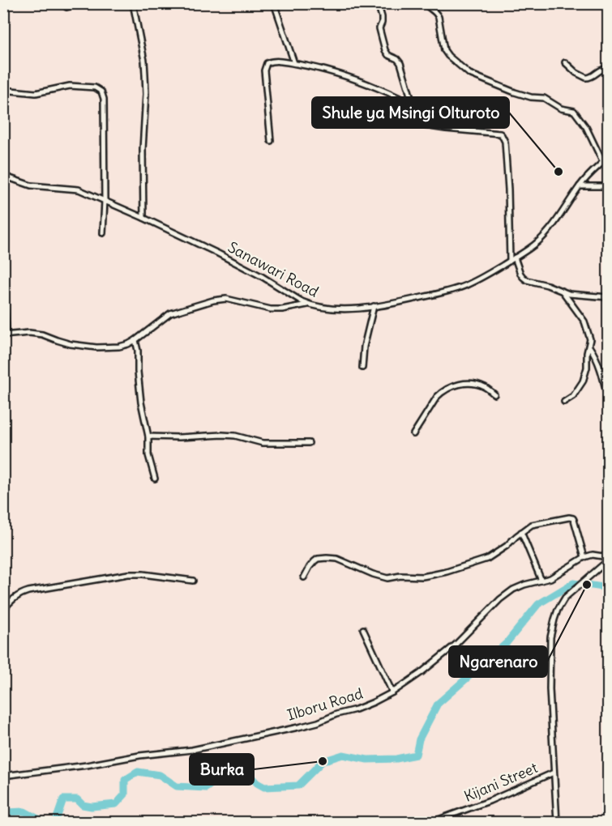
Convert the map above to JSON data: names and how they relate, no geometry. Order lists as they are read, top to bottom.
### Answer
{
  "streets": {
    "street": ["Sanawari Road", "Ilboru Road", "Kijani Street"]
  },
  "places": ["Shule ya Msingi Olturoto", "Ngarenaro", "Burka"]
}
